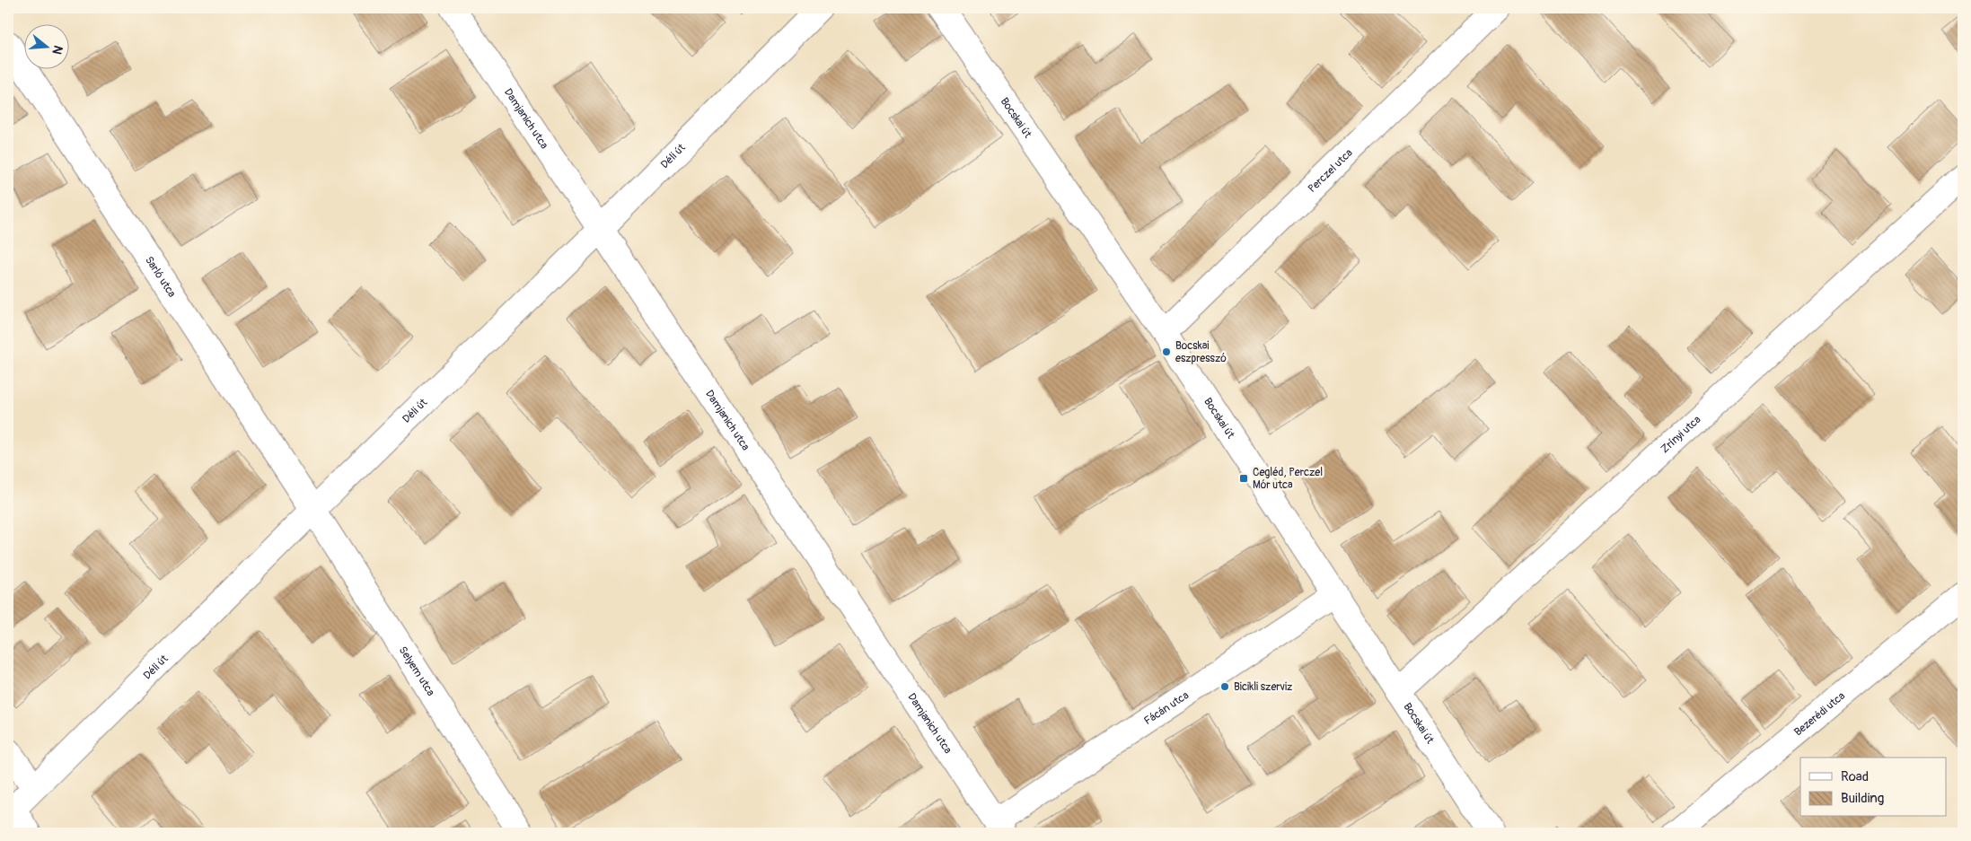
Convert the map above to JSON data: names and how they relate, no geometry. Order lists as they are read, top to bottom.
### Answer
{
  "streets": {
    "street": [
      "Bocskai út",
      "Damjanich utca",
      "Déli út",
      "Perczel utca",
      "Sarló utca",
      "Zrínyi utca",
      "Selyem utca",
      "Fácán utca",
      "Bezerédi utca"
    ]
  },
  "crossings": [
    ["Bocskai út", "Perczel utca"],
    ["Bocskai út", "Zrínyi utca"],
    ["Bocskai út", "Fácán utca"],
    ["Damjanich utca", "Déli út"],
    ["Damjanich utca", "Fácán utca"],
    ["Déli út", "Sarló utca"],
    ["Déli út", "Selyem utca"],
    ["Sarló utca", "Selyem utca"]
  ],
  "places": {
    "other": ["Bocskai eszpresszó", "Bicikli szerviz"],
    "transit": ["Cegléd, Perczel Mór utca"]
  },
  "legend": ["Road", "Building"],
  "north": "right"
}
